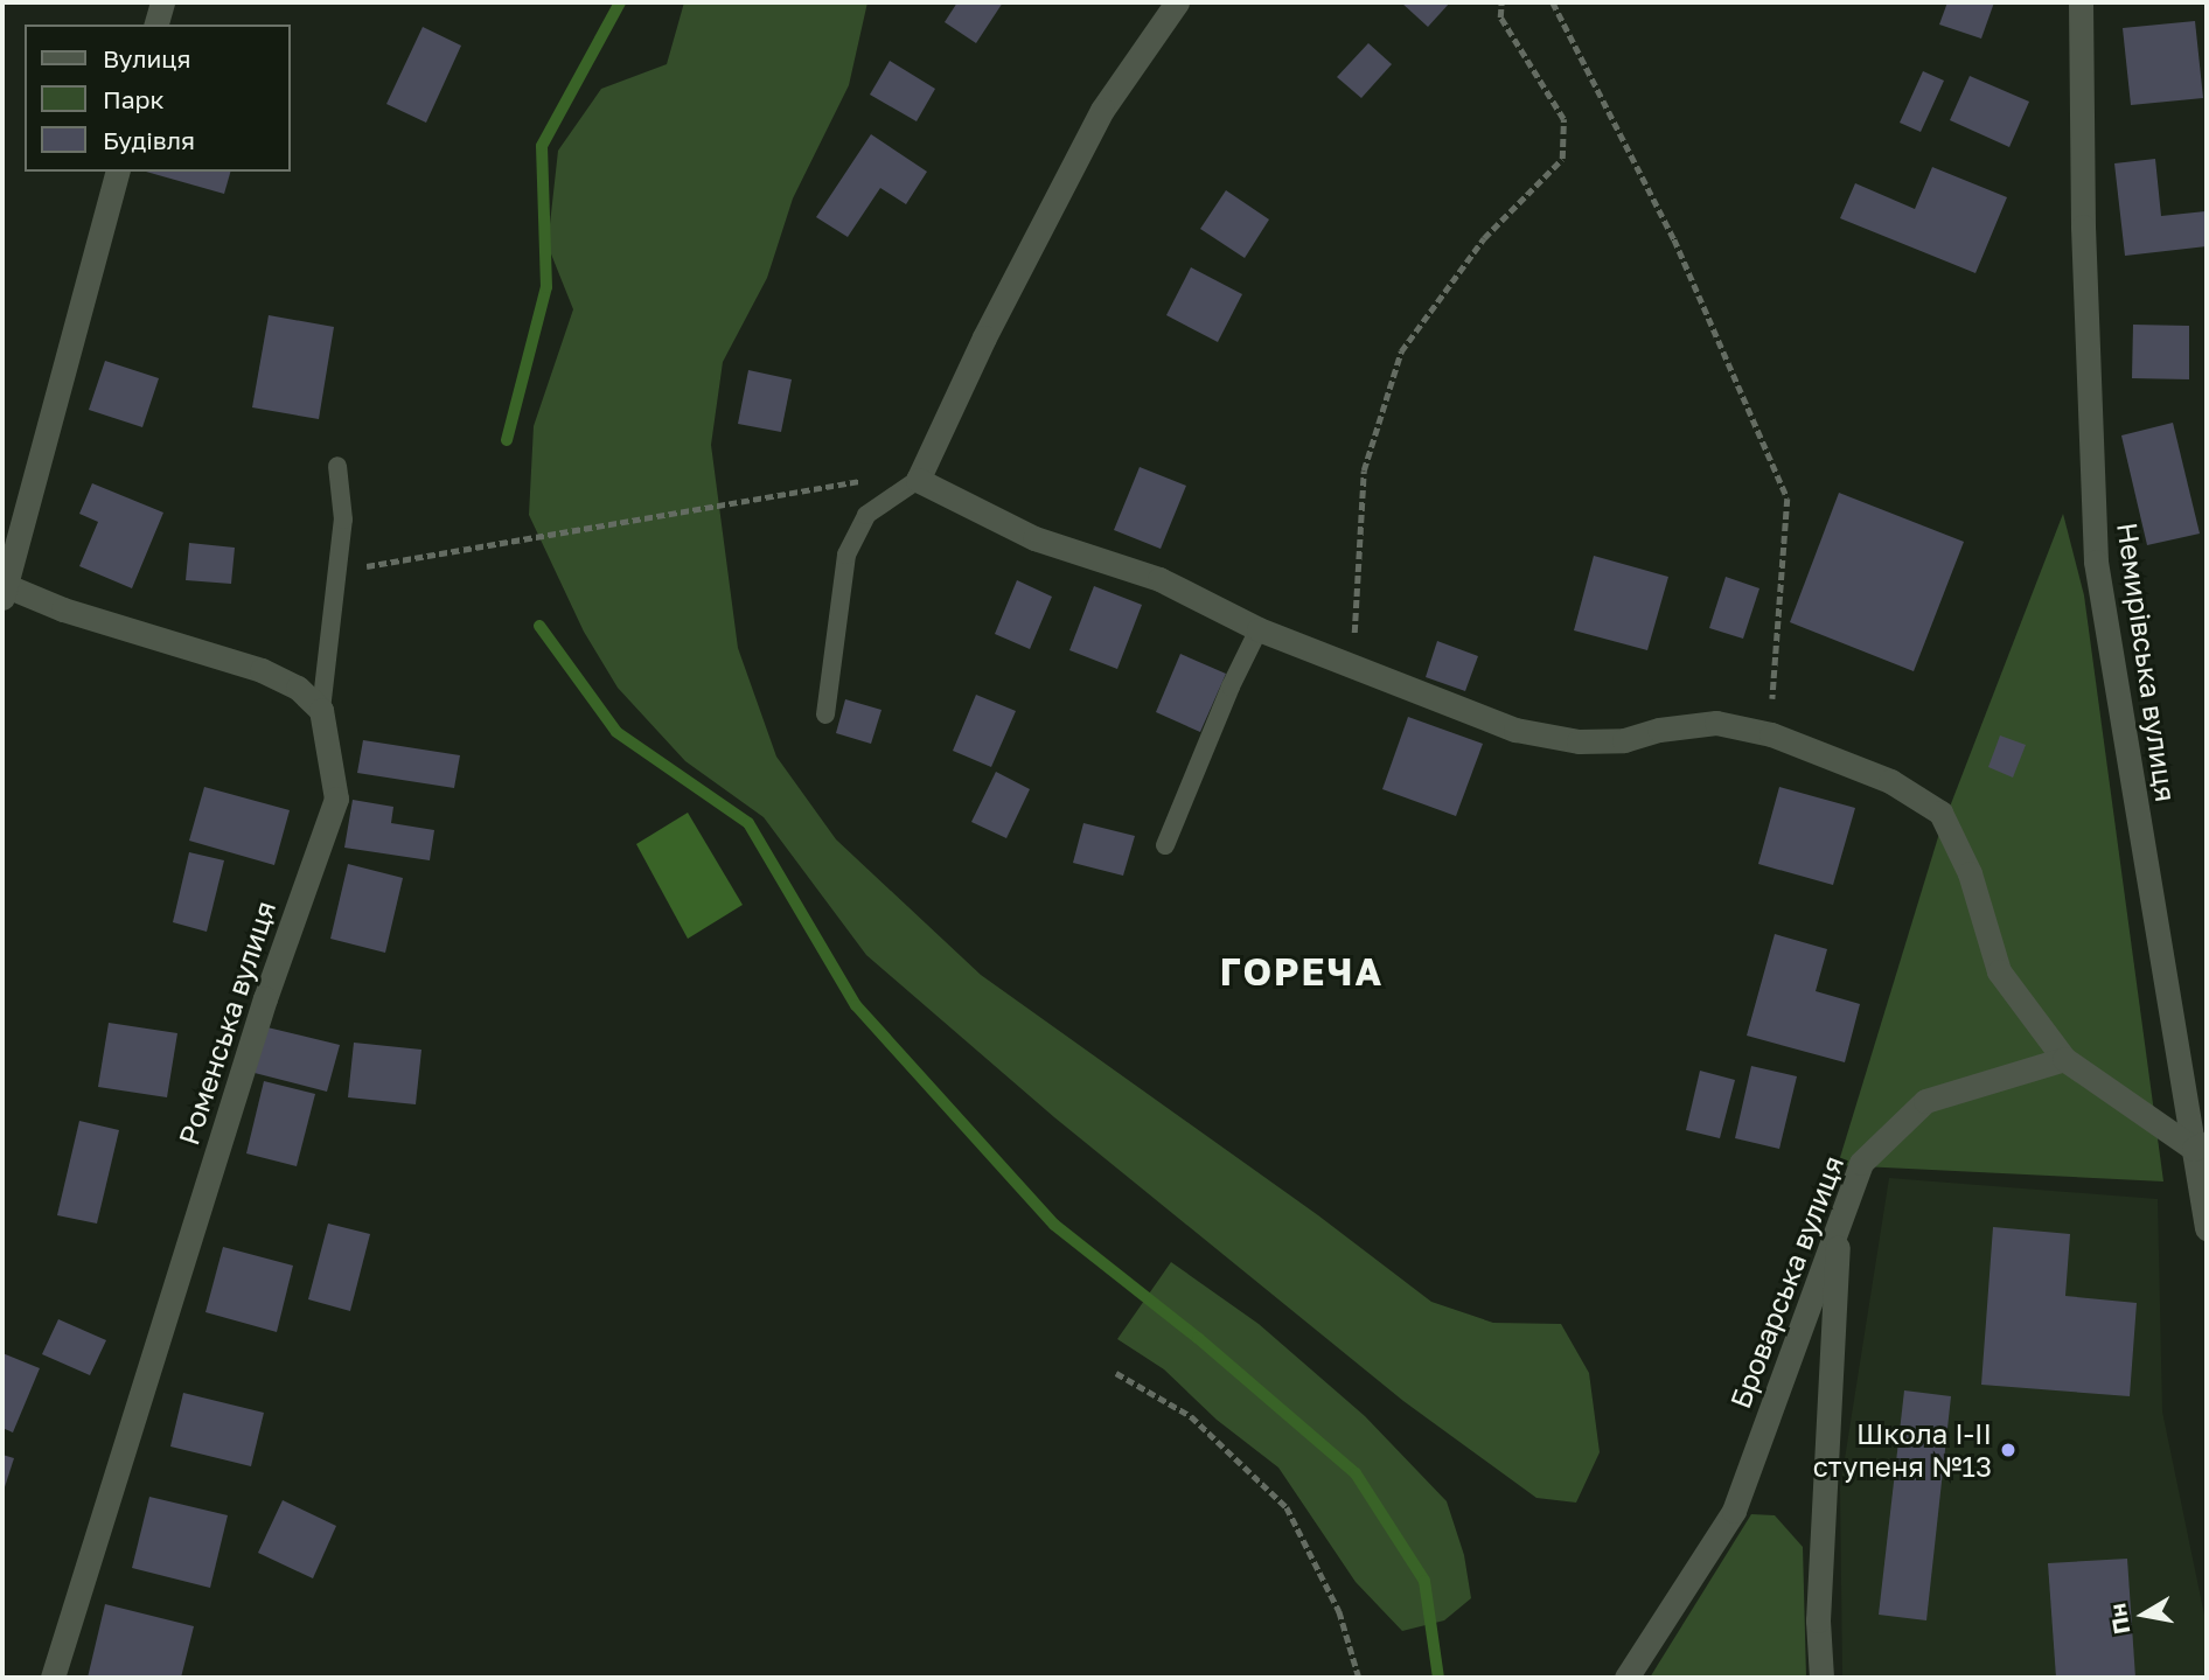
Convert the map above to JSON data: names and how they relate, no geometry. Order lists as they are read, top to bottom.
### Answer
{
  "streets": {
    "street": ["Немирівська вулиця", "Роменська вулиця", "Броварська вулиця"]
  },
  "districts": ["ГОРЕЧА"],
  "places": ["Школа I-II ступеня №13"],
  "legend": ["Вулиця", "Парк", "Будівля"],
  "north": "left"
}
